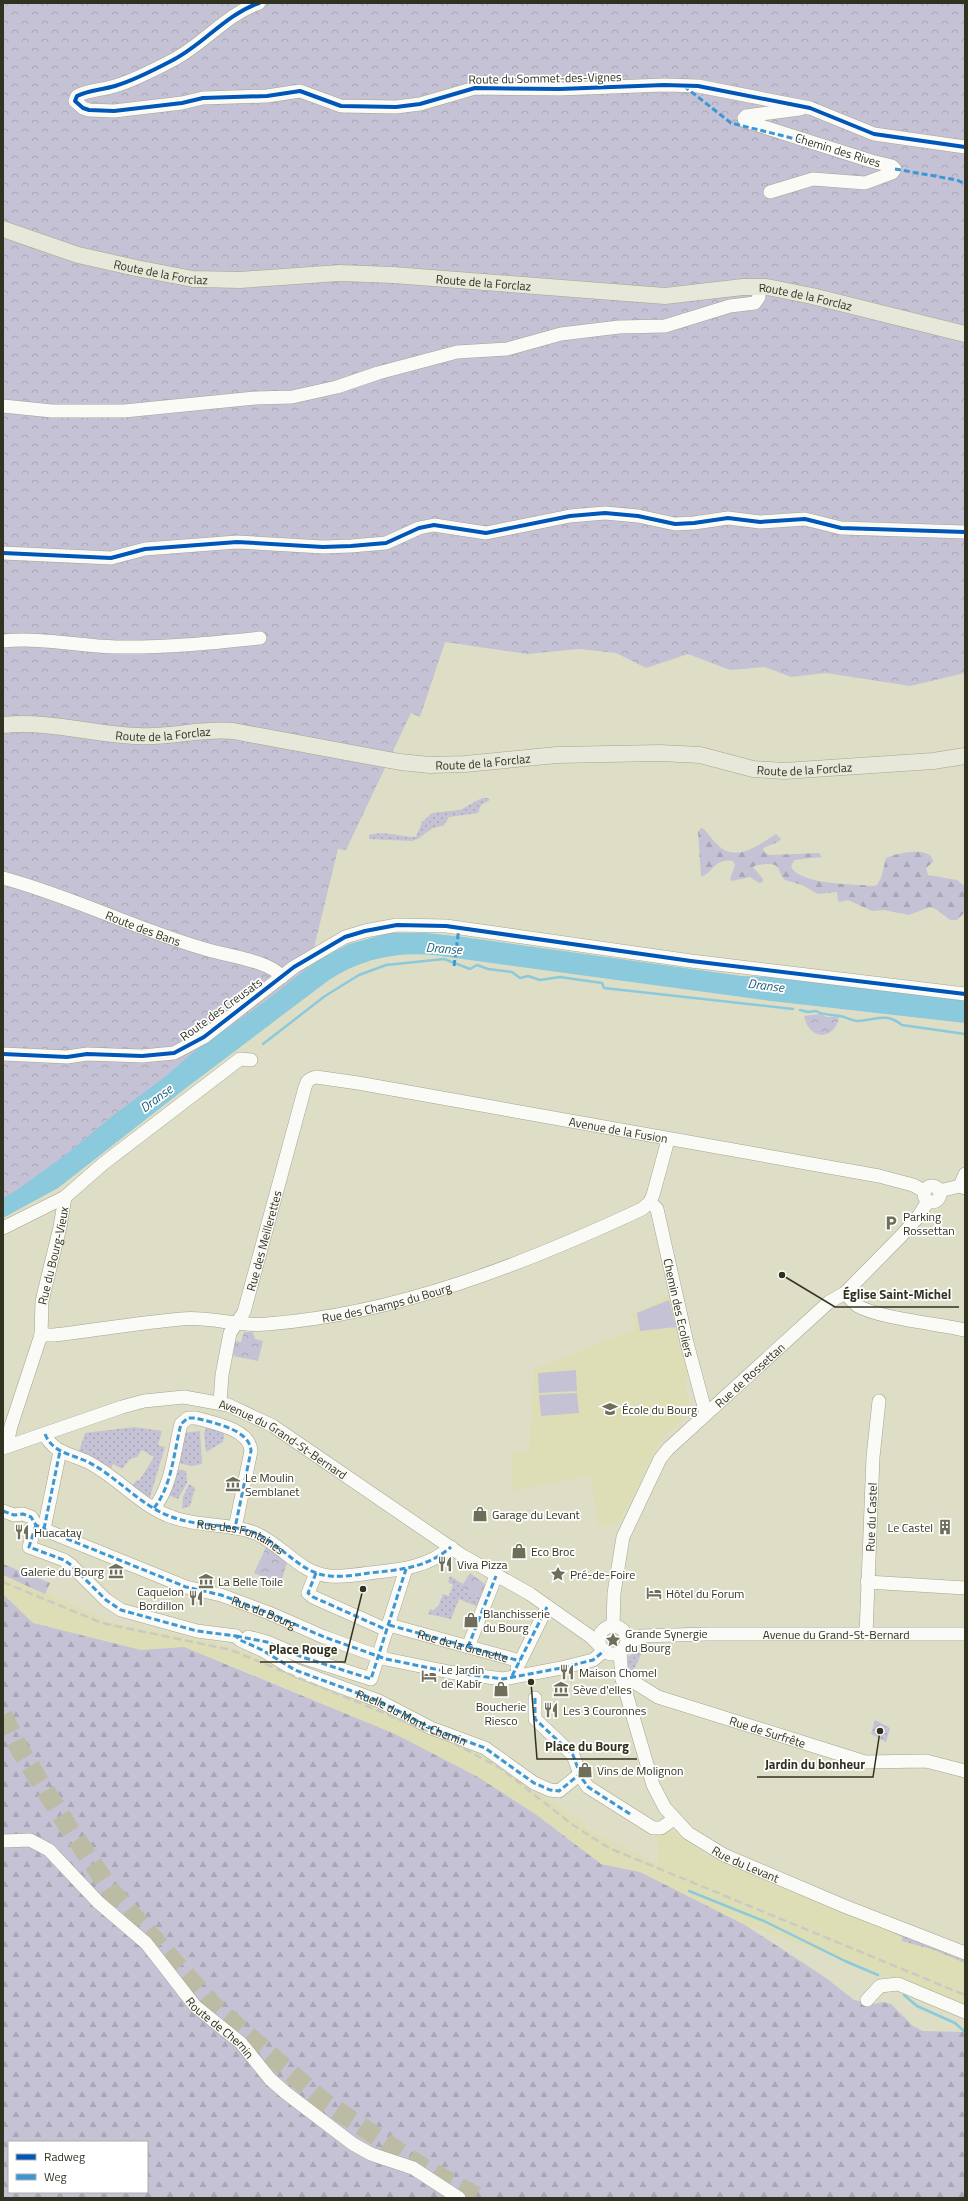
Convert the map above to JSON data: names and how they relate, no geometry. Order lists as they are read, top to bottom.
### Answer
{
  "streets": {
    "main road": ["Route de la Forclaz"],
    "street": [
      "Route du Sommet-des-Vignes",
      "Chemin des Rives",
      "Route des Bans",
      "Route des Creusats",
      "Avenue de la Fusion",
      "Rue des Meillerettes",
      "Rue du Bourg-Vieux",
      "Rue des Champs du Bourg",
      "Chemin des Ecoliers",
      "Rue de Rossettan",
      "Avenue du Grand-St-Bernard",
      "Rue du Castel",
      "Rue des Fontaines",
      "Rue du Bourg",
      "Rue de la Grenette",
      "Ruelle du Mont-Chemin",
      "Rue de Surfrête",
      "Rue du Levant",
      "Route de Chemin"
    ]
  },
  "crossings": [
    ["Route du Sommet-des-Vignes", "Chemin des Rives"],
    ["Route des Bans", "Route des Creusats"],
    ["Avenue de la Fusion", "Rue des Meillerettes"],
    ["Avenue de la Fusion", "Rue de Rossettan"],
    ["Rue des Meillerettes", "Rue des Champs du Bourg"],
    ["Rue des Meillerettes", "Avenue du Grand-St-Bernard"],
    ["Rue du Bourg-Vieux", "Rue des Champs du Bourg"],
    ["Rue du Bourg-Vieux", "Avenue du Grand-St-Bernard"],
    ["Rue des Champs du Bourg", "Chemin des Ecoliers"],
    ["Chemin des Ecoliers", "Rue de Rossettan"],
    ["Rue de Rossettan", "Avenue du Grand-St-Bernard"],
    ["Avenue du Grand-St-Bernard", "Rue du Castel"],
    ["Avenue du Grand-St-Bernard", "Rue des Fontaines"],
    ["Avenue du Grand-St-Bernard", "Rue du Bourg"],
    ["Avenue du Grand-St-Bernard", "Rue du Levant"],
    ["Rue des Fontaines", "Rue de la Grenette"],
    ["Rue du Bourg", "Rue de la Grenette"],
    ["Rue du Bourg", "Ruelle du Mont-Chemin"],
    ["Rue du Bourg", "Rue du Levant"],
    ["Rue de Surfrête", "Rue du Levant"]
  ],
  "water": ["Dranse"],
  "places": {
    "parking": ["Parking Rossettan"],
    "other": [
      "Église Saint-Michel",
      "Place Rouge",
      "Place du Bourg",
      "Jardin du bonheur"
    ],
    "school or university": ["École du Bourg"],
    "museum": [
      "Le Moulin Semblanet",
      "Galerie du Bourg",
      "La Belle Toile",
      "Sève d'elles"
    ],
    "shop": [
      "Garage du Levant",
      "Eco Broc",
      "Blanchisserie du Bourg",
      "Boucherie Riesco",
      "Vins de Molignon"
    ],
    "building": ["Le Castel"],
    "restaurant": [
      "Huacatay",
      "Viva Pizza",
      "Caquelon Bordillon",
      "Maison Chomel",
      "Les 3 Couronnes"
    ],
    "place": ["Pré-de-Foire", "Grande Synergie du Bourg"],
    "hotel": ["Hôtel du Forum", "Le Jardin de Kabîr"]
  },
  "legend": ["Radweg", "Weg"]
}
